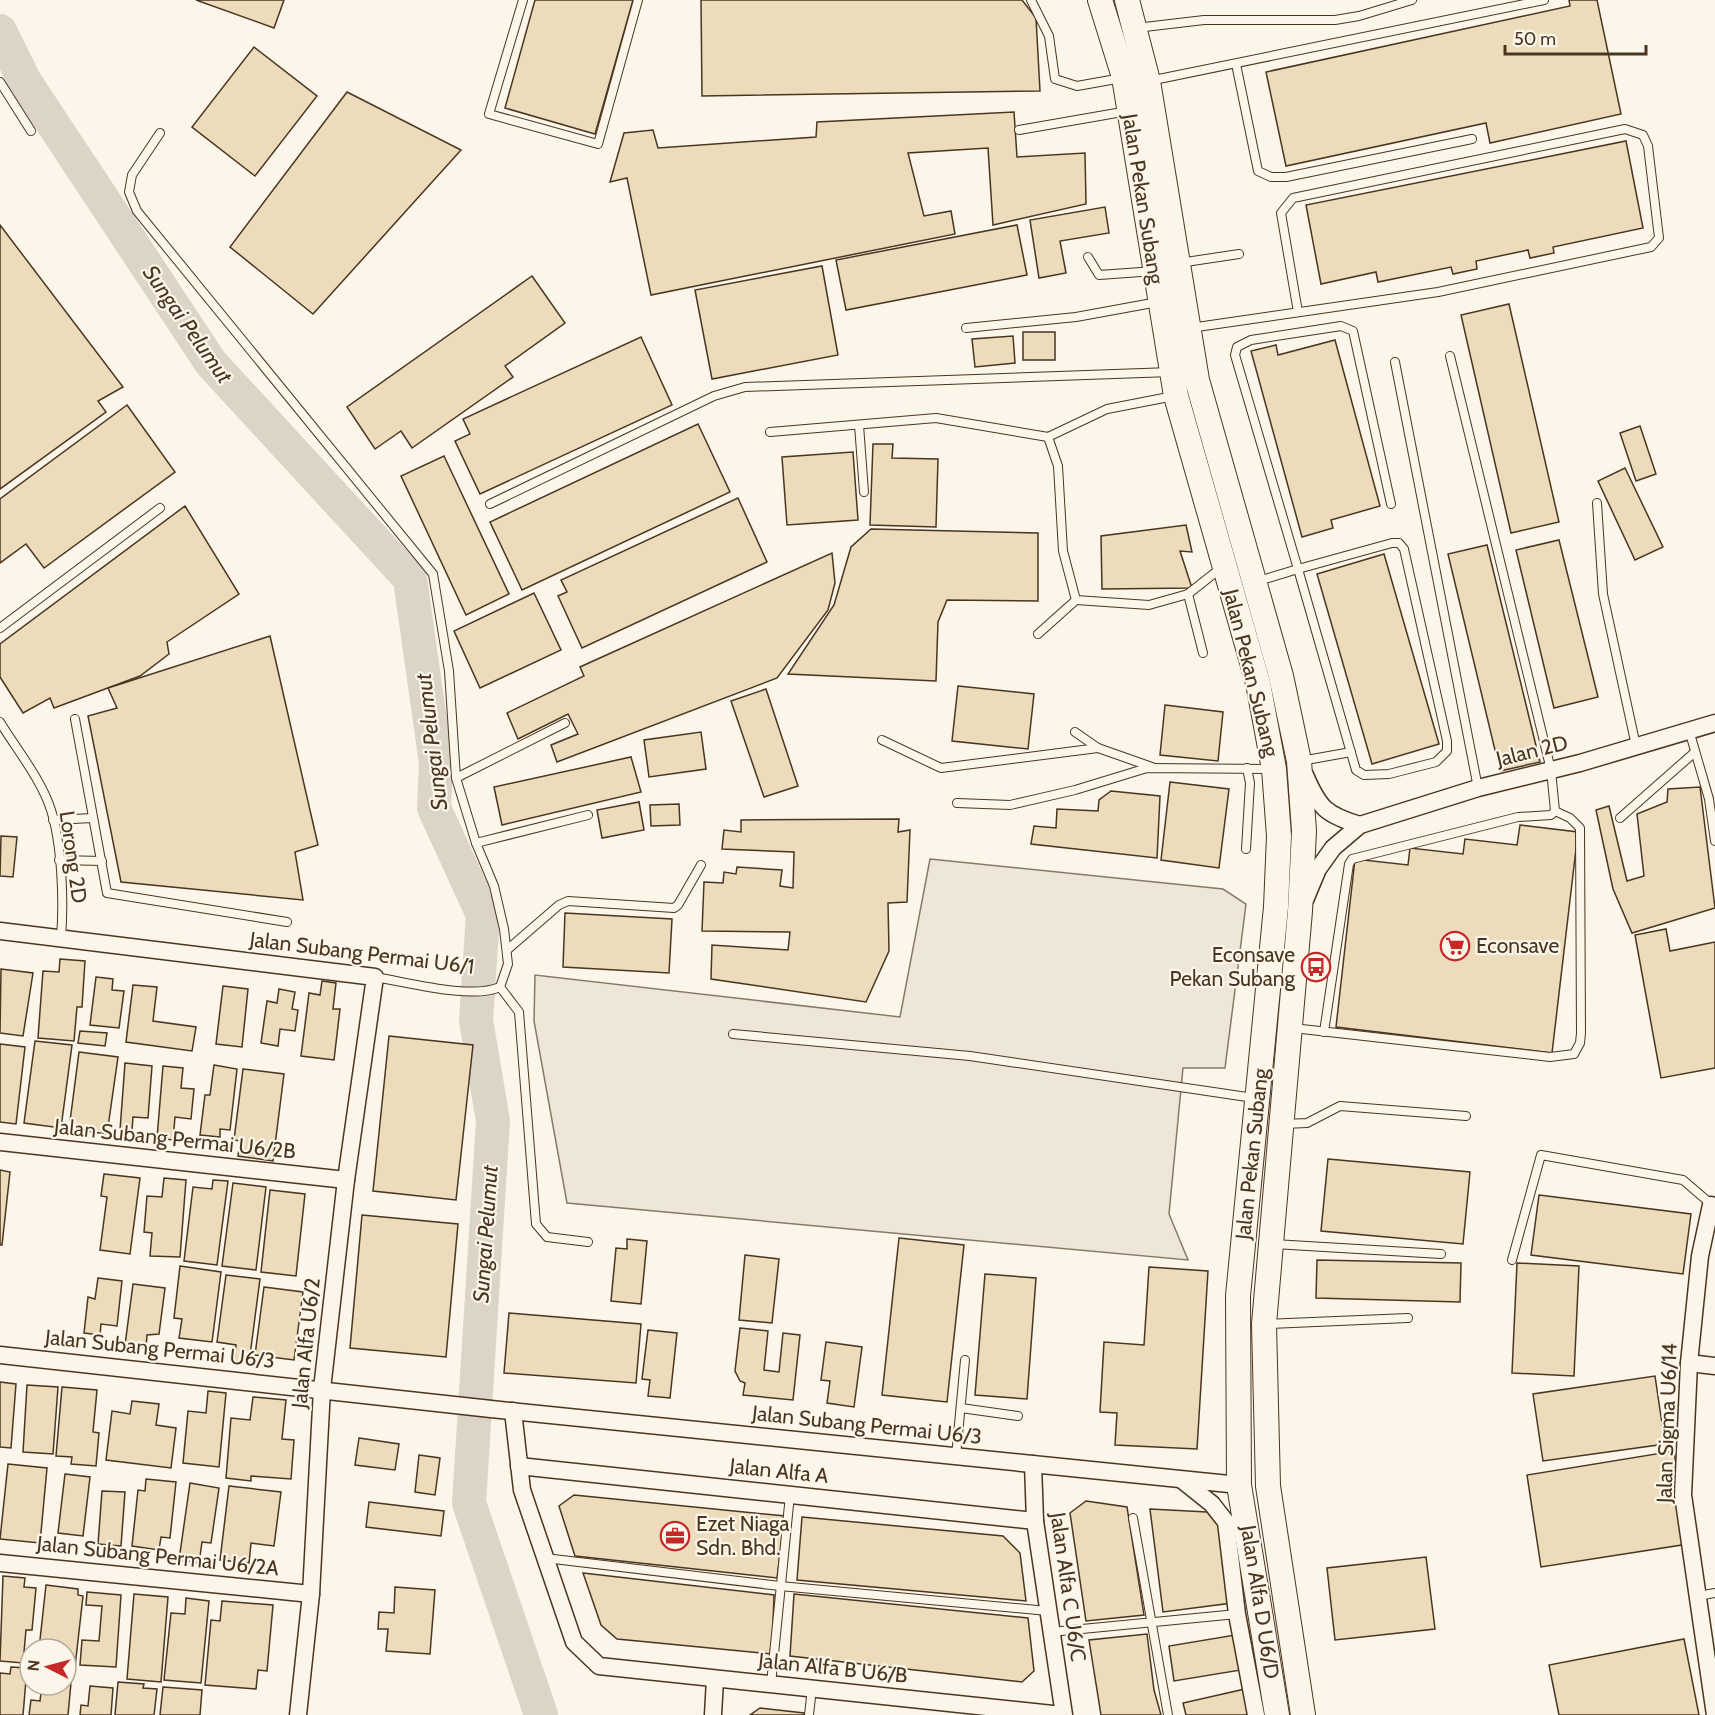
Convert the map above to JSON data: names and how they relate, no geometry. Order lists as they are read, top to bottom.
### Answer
{
  "streets": {
    "main road": ["Jalan Pekan Subang"],
    "street": [
      "Jalan 2D",
      "Jalan Subang Permai U6/1",
      "Jalan Subang Permai U6/2B",
      "Jalan Alfa U6/2",
      "Jalan Subang Permai U6/3",
      "Jalan Sigma U6/14",
      "Jalan Alfa A",
      "Jalan Subang Permai U6/2A",
      "Jalan Alfa C U6/C",
      "Jalan Alfa D U6/D",
      "Jalan Alfa B U6/B"
    ],
    "lane": ["Lorong 2D"]
  },
  "crossings": [
    ["Jalan Pekan Subang", "Jalan 2D"],
    ["Jalan Pekan Subang", "Jalan Subang Permai U6/3"],
    ["Lorong 2D", "Jalan Subang Permai U6/1"],
    ["Jalan Subang Permai U6/1", "Jalan Alfa U6/2"],
    ["Jalan Subang Permai U6/2B", "Jalan Alfa U6/2"],
    ["Jalan Alfa U6/2", "Jalan Subang Permai U6/3"],
    ["Jalan Alfa U6/2", "Jalan Subang Permai U6/2A"],
    ["Jalan Subang Permai U6/3", "Jalan Alfa C U6/C"],
    ["Jalan Subang Permai U6/3", "Jalan Alfa D U6/D"],
    ["Jalan Alfa A", "Jalan Alfa C U6/C"],
    ["Jalan Alfa C U6/C", "Jalan Alfa B U6/B"]
  ],
  "water": ["Sungai Pelumut"],
  "places": {
    "supermarket": ["Econsave"],
    "bus stop": ["Econsave Pekan Subang"],
    "office": ["Ezet Niaga Sdn. Bhd."]
  },
  "scale_bar": "50 m",
  "north": "left"
}
